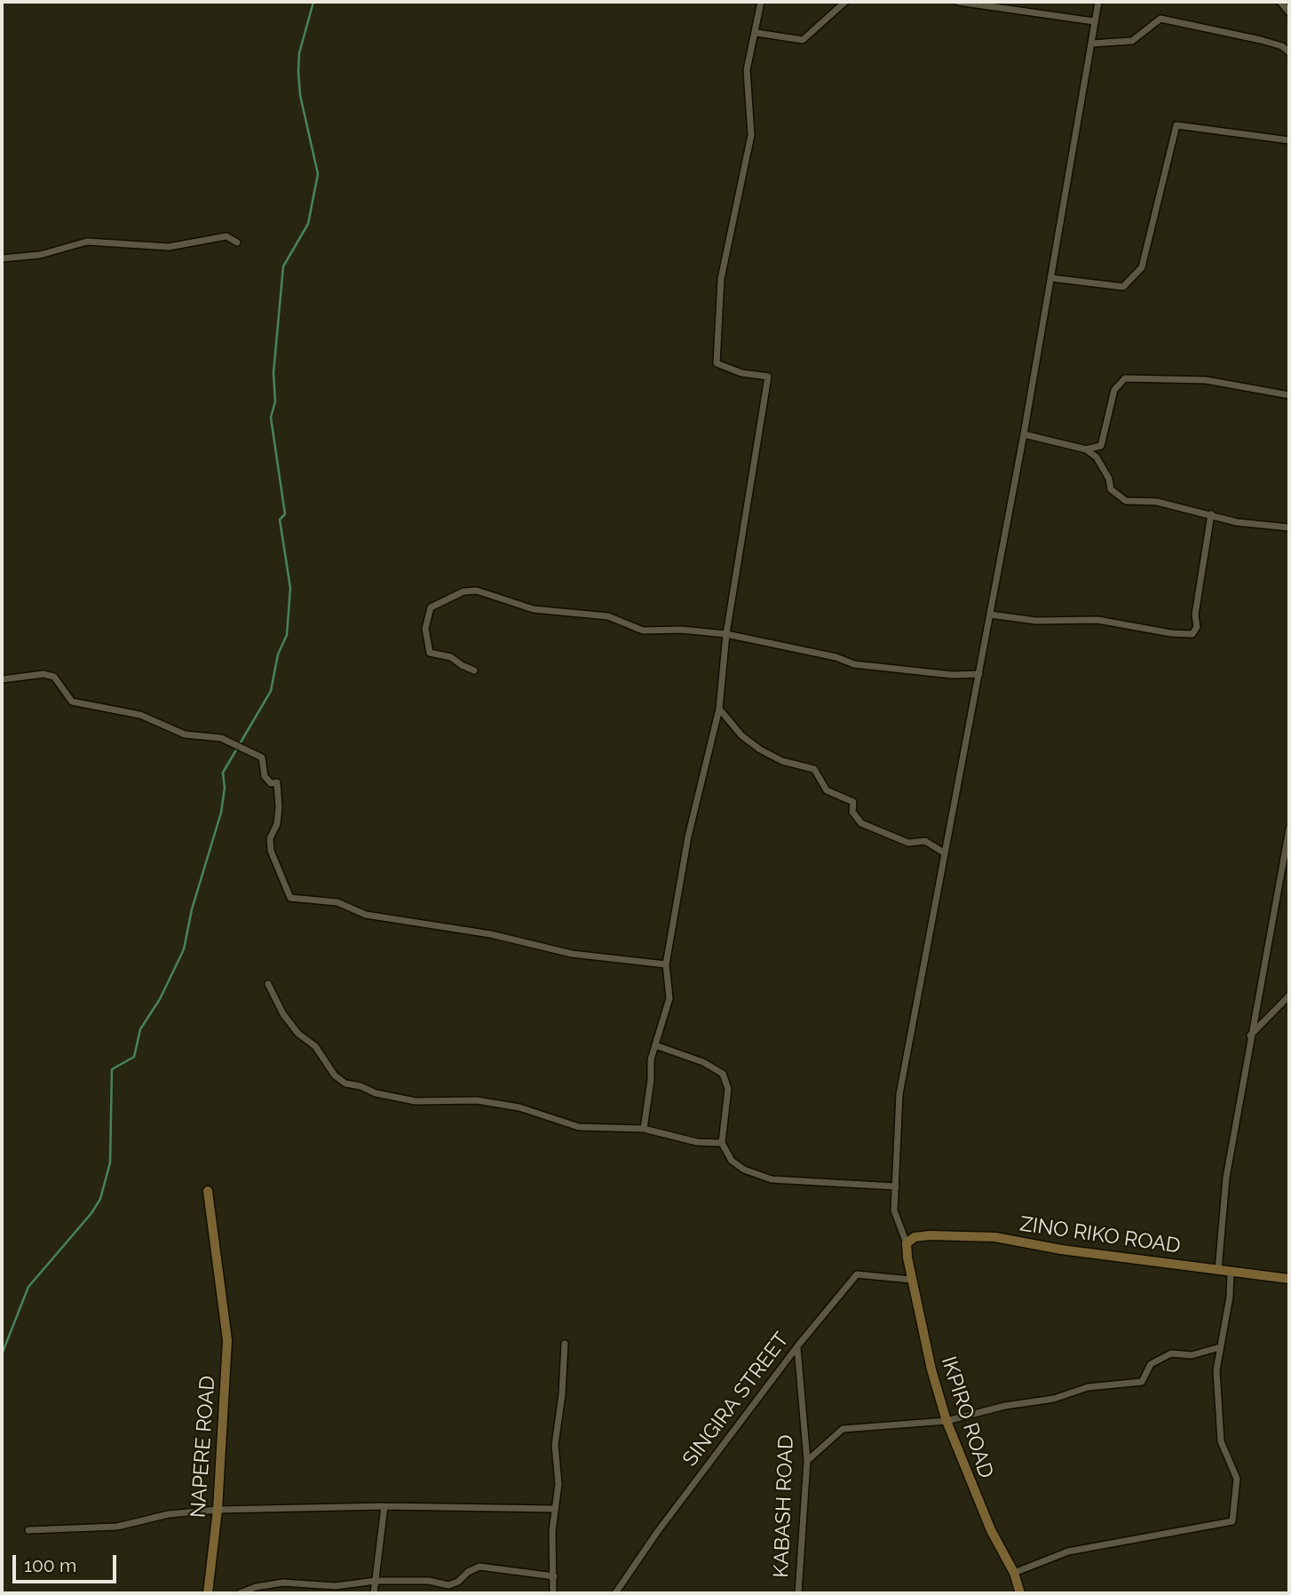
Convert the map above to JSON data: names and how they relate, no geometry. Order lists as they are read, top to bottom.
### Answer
{
  "streets": {
    "street": [
      "ZINO RIKO ROAD",
      "SINGIRA STREET",
      "IKPIRO ROAD",
      "NAPERE ROAD",
      "KABASH ROAD"
    ]
  },
  "crossings": [
    ["ZINO RIKO ROAD", "IKPIRO ROAD"],
    ["SINGIRA STREET", "IKPIRO ROAD"],
    ["SINGIRA STREET", "KABASH ROAD"]
  ],
  "scale_bar": "100 m"
}
